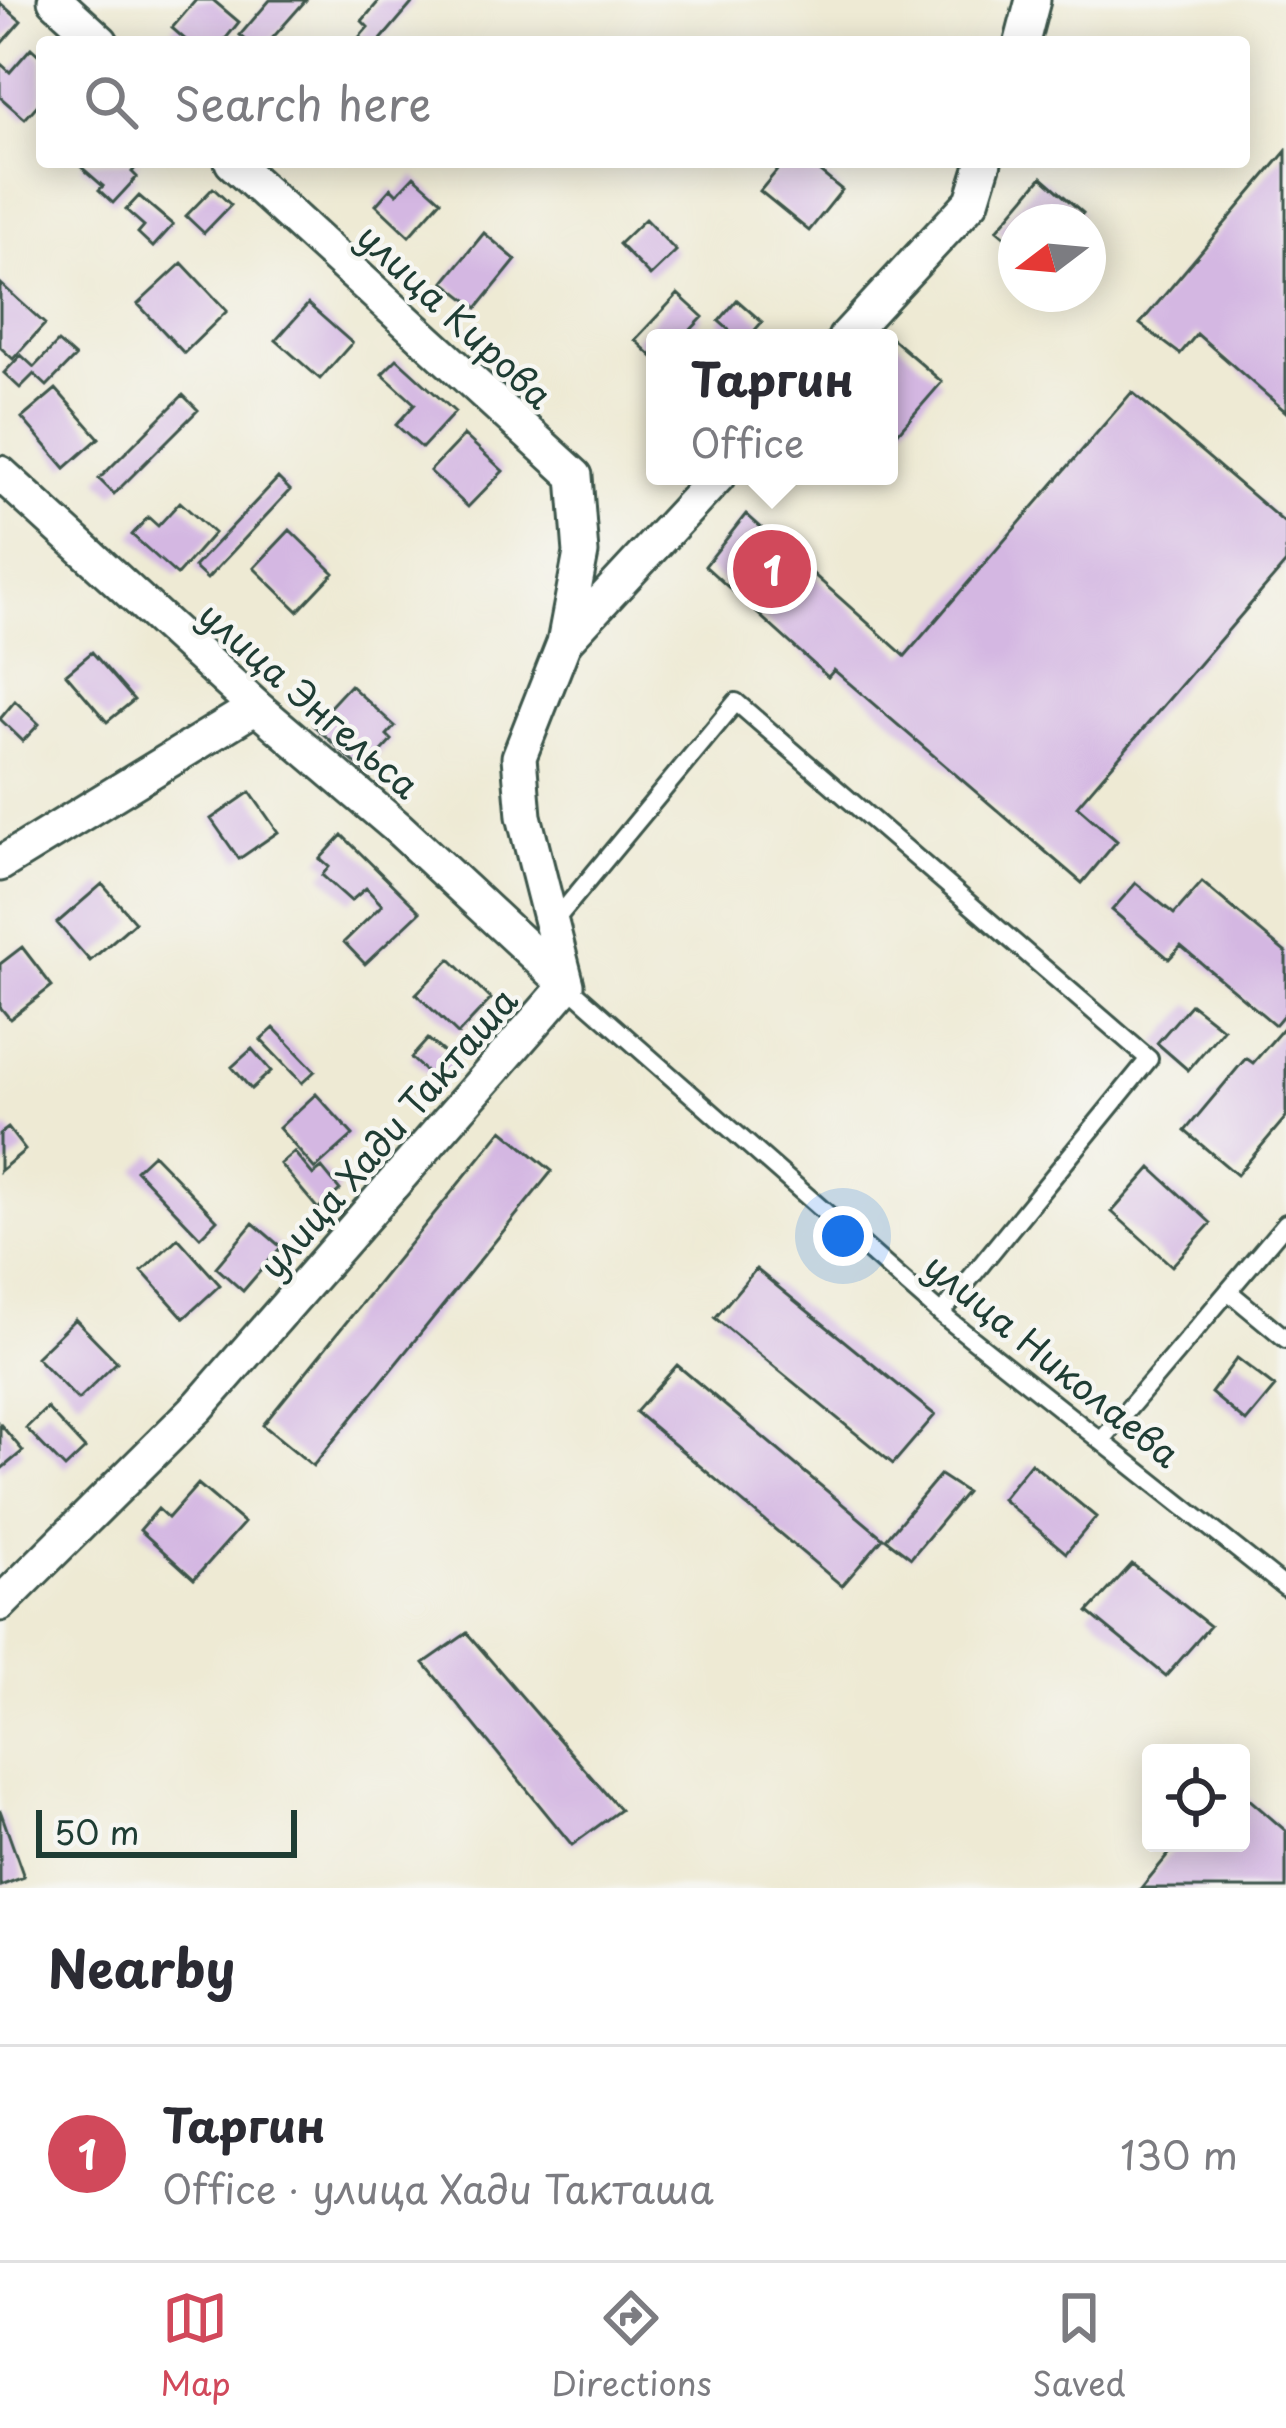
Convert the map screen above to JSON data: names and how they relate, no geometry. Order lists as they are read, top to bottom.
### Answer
{
  "streets": {
    "street": ["улица Кирова", "улица Энгельса", "улица Хади Такташа"],
    "lane": ["улица Николаева"]
  },
  "crossings": [
    ["улица Кирова", "улица Хади Такташа"],
    ["улица Энгельса", "улица Хади Такташа"],
    ["улица Энгельса", "улица Николаева"],
    ["улица Хади Такташа", "улица Николаева"]
  ],
  "scale_bar": "50 m",
  "north": "left",
  "page": {
    "search": "Search here",
    "popup": ["Таргин", "Office"],
    "pins": "1",
    "scale": "50 m",
    "heading": "Nearby",
    "list": [
      {
        "mark": "1",
        "name": "Таргин",
        "note": "Office · улица Хади Такташа",
        "value": "130 m"
      }
    ],
    "nav": ["Map", "Directions", "Saved"]
  }
}
